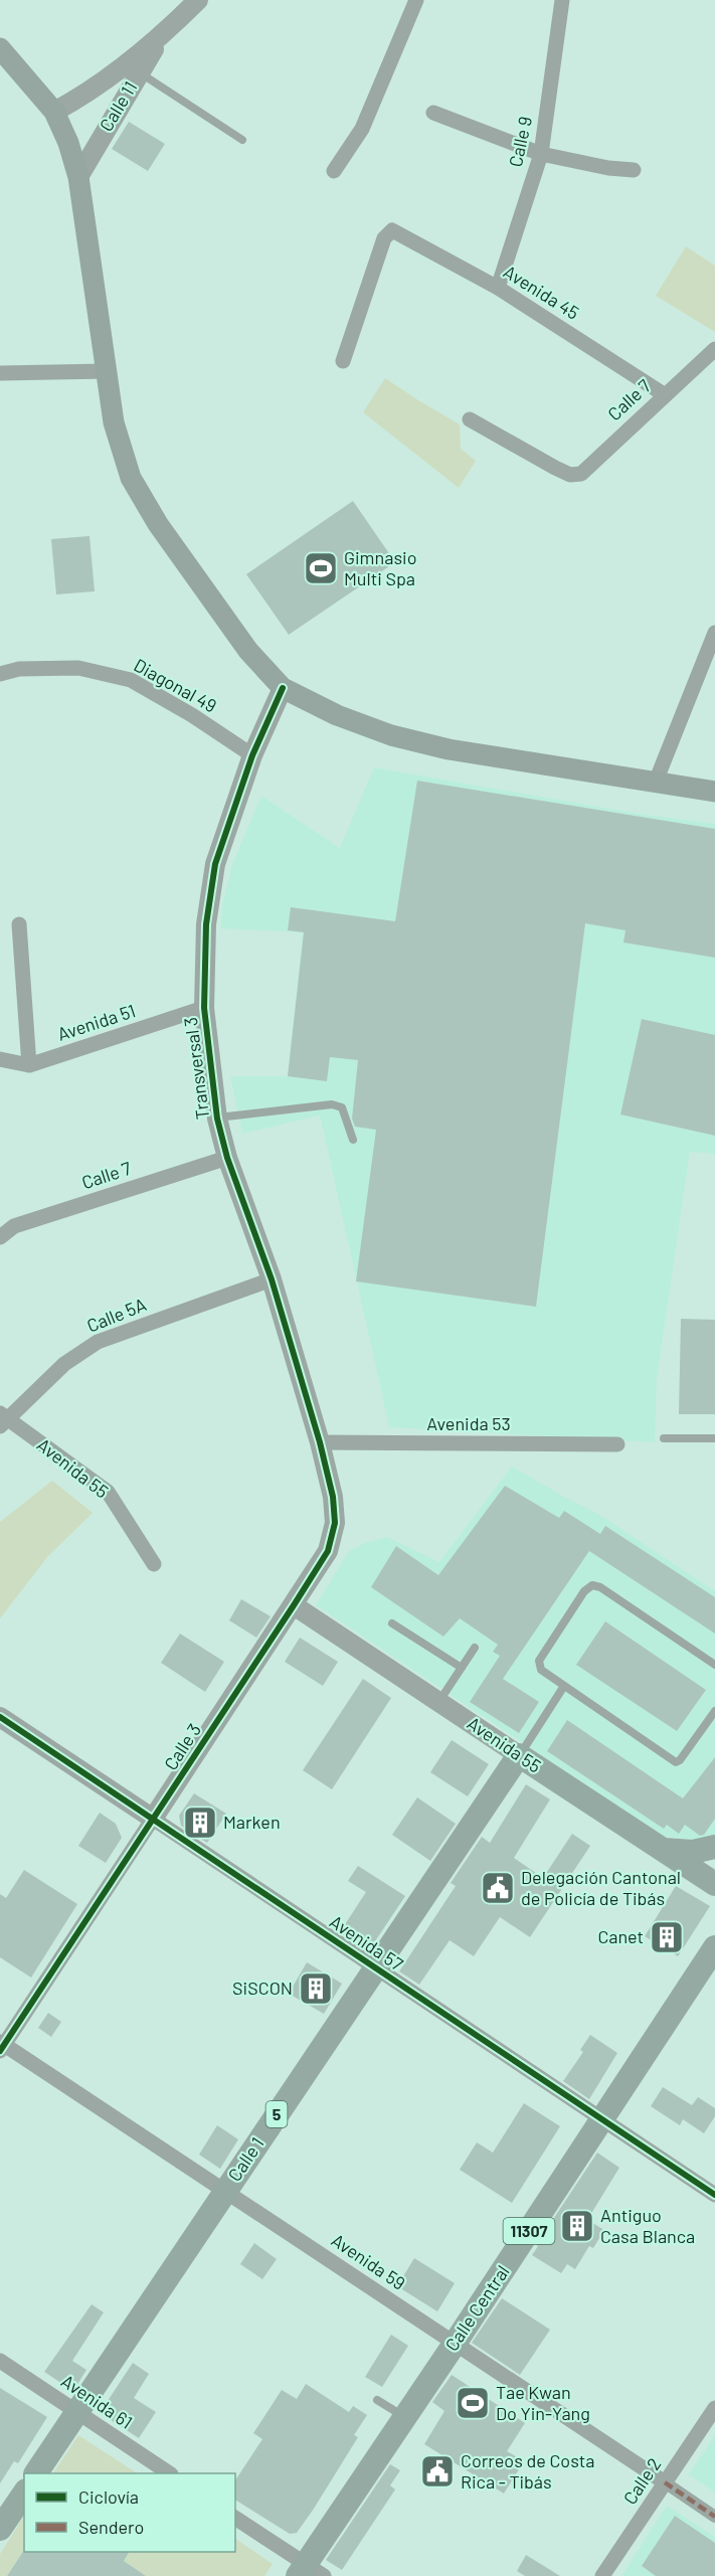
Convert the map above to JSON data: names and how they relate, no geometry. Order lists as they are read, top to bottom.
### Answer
{
  "streets": {
    "main road": [
      "Avenida 55",
      "5",
      "Calle 1",
      "11307",
      "Calle Central"
    ],
    "street": [
      "Calle 11",
      "Calle 9",
      "Avenida 45",
      "Calle 7",
      "Diagonal 49",
      "Avenida 51",
      "Transversal 3",
      "Calle 5A",
      "Avenida 53",
      "Calle 3",
      "Avenida 57",
      "Avenida 59",
      "Avenida 61",
      "Calle 2"
    ]
  },
  "crossings": [
    ["Calle 9", "Avenida 45"],
    ["Avenida 45", "Calle 7"],
    ["Calle 7", "Transversal 3"],
    ["Diagonal 49", "Transversal 3"],
    ["Avenida 51", "Transversal 3"],
    ["Transversal 3", "Calle 5A"],
    ["Transversal 3", "Avenida 53"],
    ["Transversal 3", "Calle 3"],
    ["Calle 5A", "Avenida 55"],
    ["Avenida 53", "Calle 3"],
    ["Avenida 55", "Calle 3"],
    ["Avenida 55", "Calle 1"],
    ["Calle 3", "Avenida 57"],
    ["Calle 3", "Avenida 59"],
    ["Avenida 57", "Calle 1"],
    ["Avenida 57", "Calle Central"],
    ["Calle 1", "Avenida 59"],
    ["Calle 1", "Avenida 61"],
    ["Avenida 59", "Calle Central"],
    ["Avenida 59", "Calle 2"]
  ],
  "places": {
    "sports": ["Gimnasio Multi Spa", "Tae Kwan Do Yin-Yang"],
    "building": [
      "Marken",
      "Canet",
      "SiSCON",
      "Antiguo Casa Blanca"
    ],
    "public building": ["Delegación Cantonal de Policía de Tibás", "Correos de Costa Rica - Tibás"]
  },
  "legend": ["Ciclovía", "Sendero"]
}
